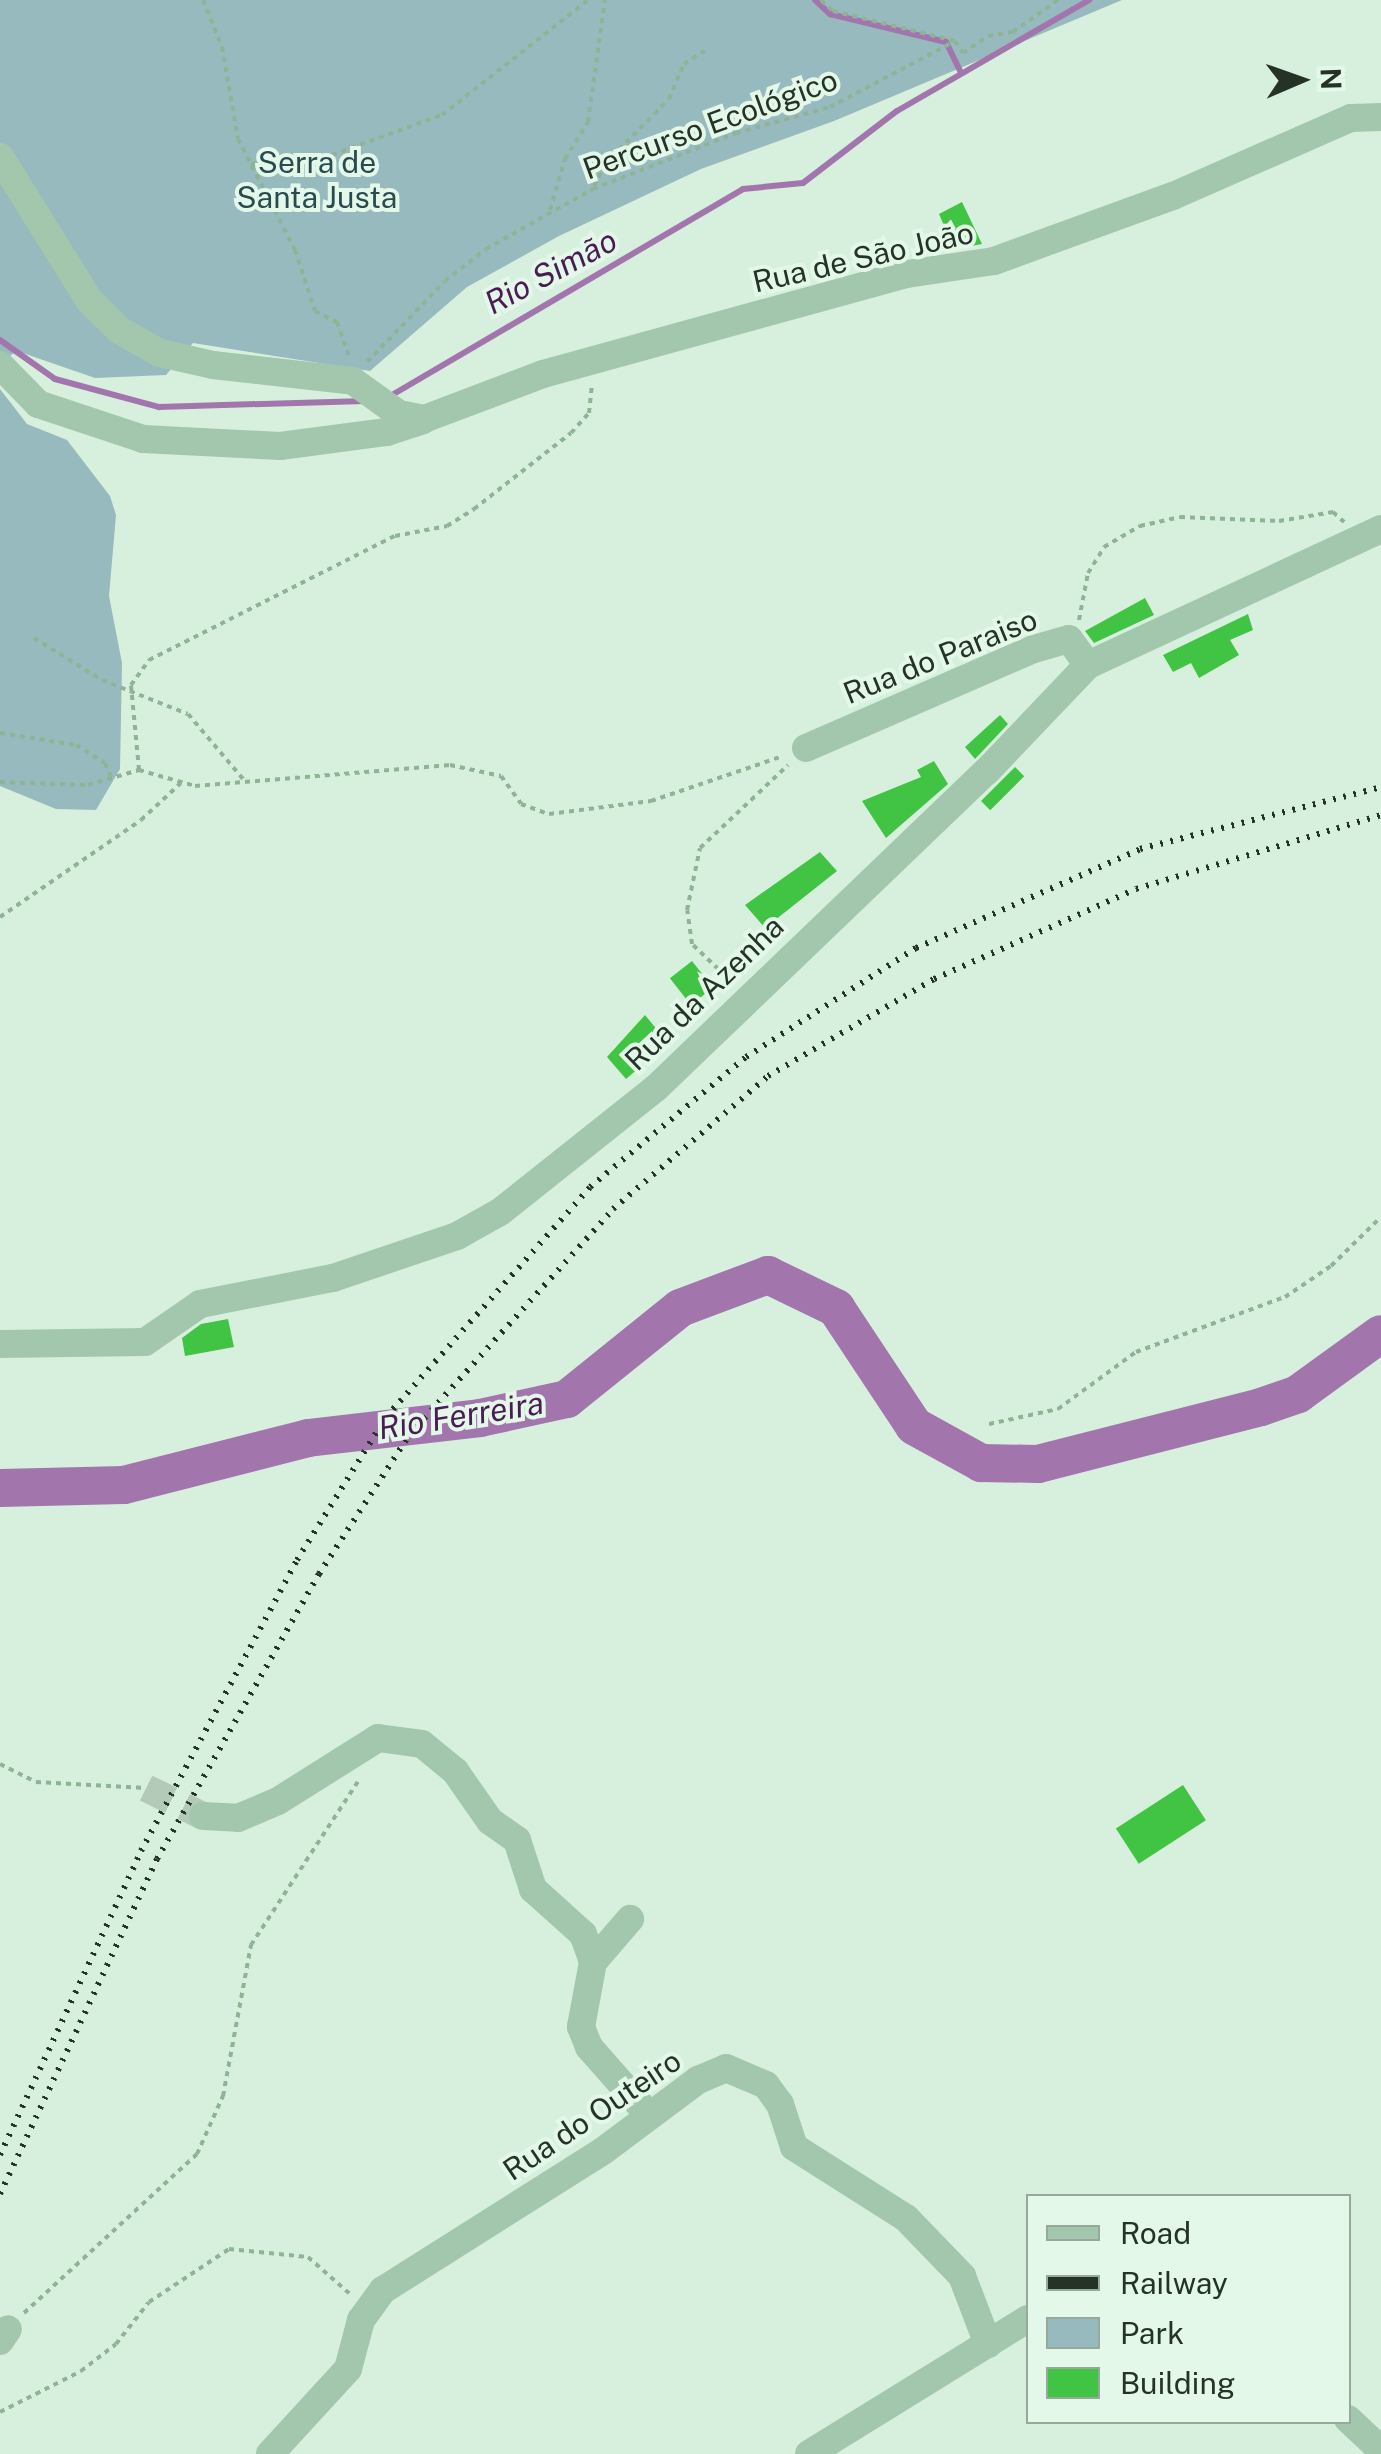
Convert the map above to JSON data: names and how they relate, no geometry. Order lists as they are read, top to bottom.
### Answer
{
  "streets": {
    "street": [
      "Rua de São João",
      "Rua do Paraiso",
      "Rua da Azenha",
      "Rua do Outeiro"
    ],
    "path": ["Percurso Ecológico"]
  },
  "crossings": [
    ["Rua do Paraiso", "Rua da Azenha"]
  ],
  "water": ["Rio Simão", "Rio Ferreira"],
  "parks": ["Serra de Santa Justa"],
  "legend": [
    "Road",
    "Railway",
    "Park",
    "Building"
  ],
  "north": "right"
}
